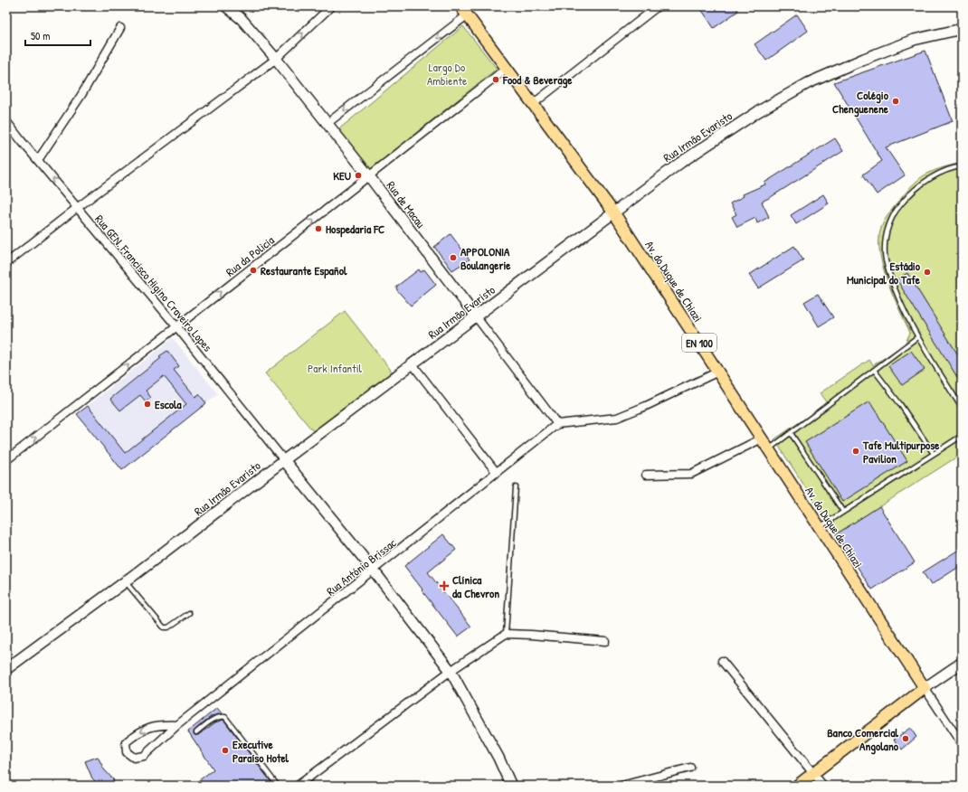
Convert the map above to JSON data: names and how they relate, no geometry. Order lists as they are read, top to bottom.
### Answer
{
  "streets": {
    "main road": ["Av. do Duque de Chiazi", "EN 100"],
    "street": [
      "Rua Irmão Evaristo",
      "Rua de Macau",
      "Rua da Policia",
      "Rua GEN. Francisco Higino Craveiro Lopes",
      "Rua António Brissac"
    ]
  },
  "crossings": [
    ["Rua Irmão Evaristo", "Rua de Macau"],
    ["Rua Irmão Evaristo", "Av. do Duque de Chiazi"],
    ["Rua Irmão Evaristo", "Rua GEN. Francisco Higino Craveiro Lopes"],
    ["Rua de Macau", "Rua da Policia"],
    ["Rua de Macau", "Rua António Brissac"],
    ["Rua da Policia", "Av. do Duque de Chiazi"],
    ["Rua da Policia", "Rua GEN. Francisco Higino Craveiro Lopes"]
  ],
  "one_way": ["Rua da Policia"],
  "parks": ["Largo Do Ambiente", "Park Infantil"],
  "places": {
    "other": [
      "Food & Beverage",
      "Colégio Chenguenene",
      "KEU",
      "Hospedaria FC",
      "APPOLONIA Boulangerie",
      "Restaurante Español",
      "Estádio Municipal do Tafe",
      "Escola",
      "Tafe Multipurpose Pavilion",
      "Banco Comercial Angolano",
      "Executive Paraíso Hotel"
    ],
    "health": ["Clínica da Chevron"]
  },
  "scale_bar": "50 m"
}
